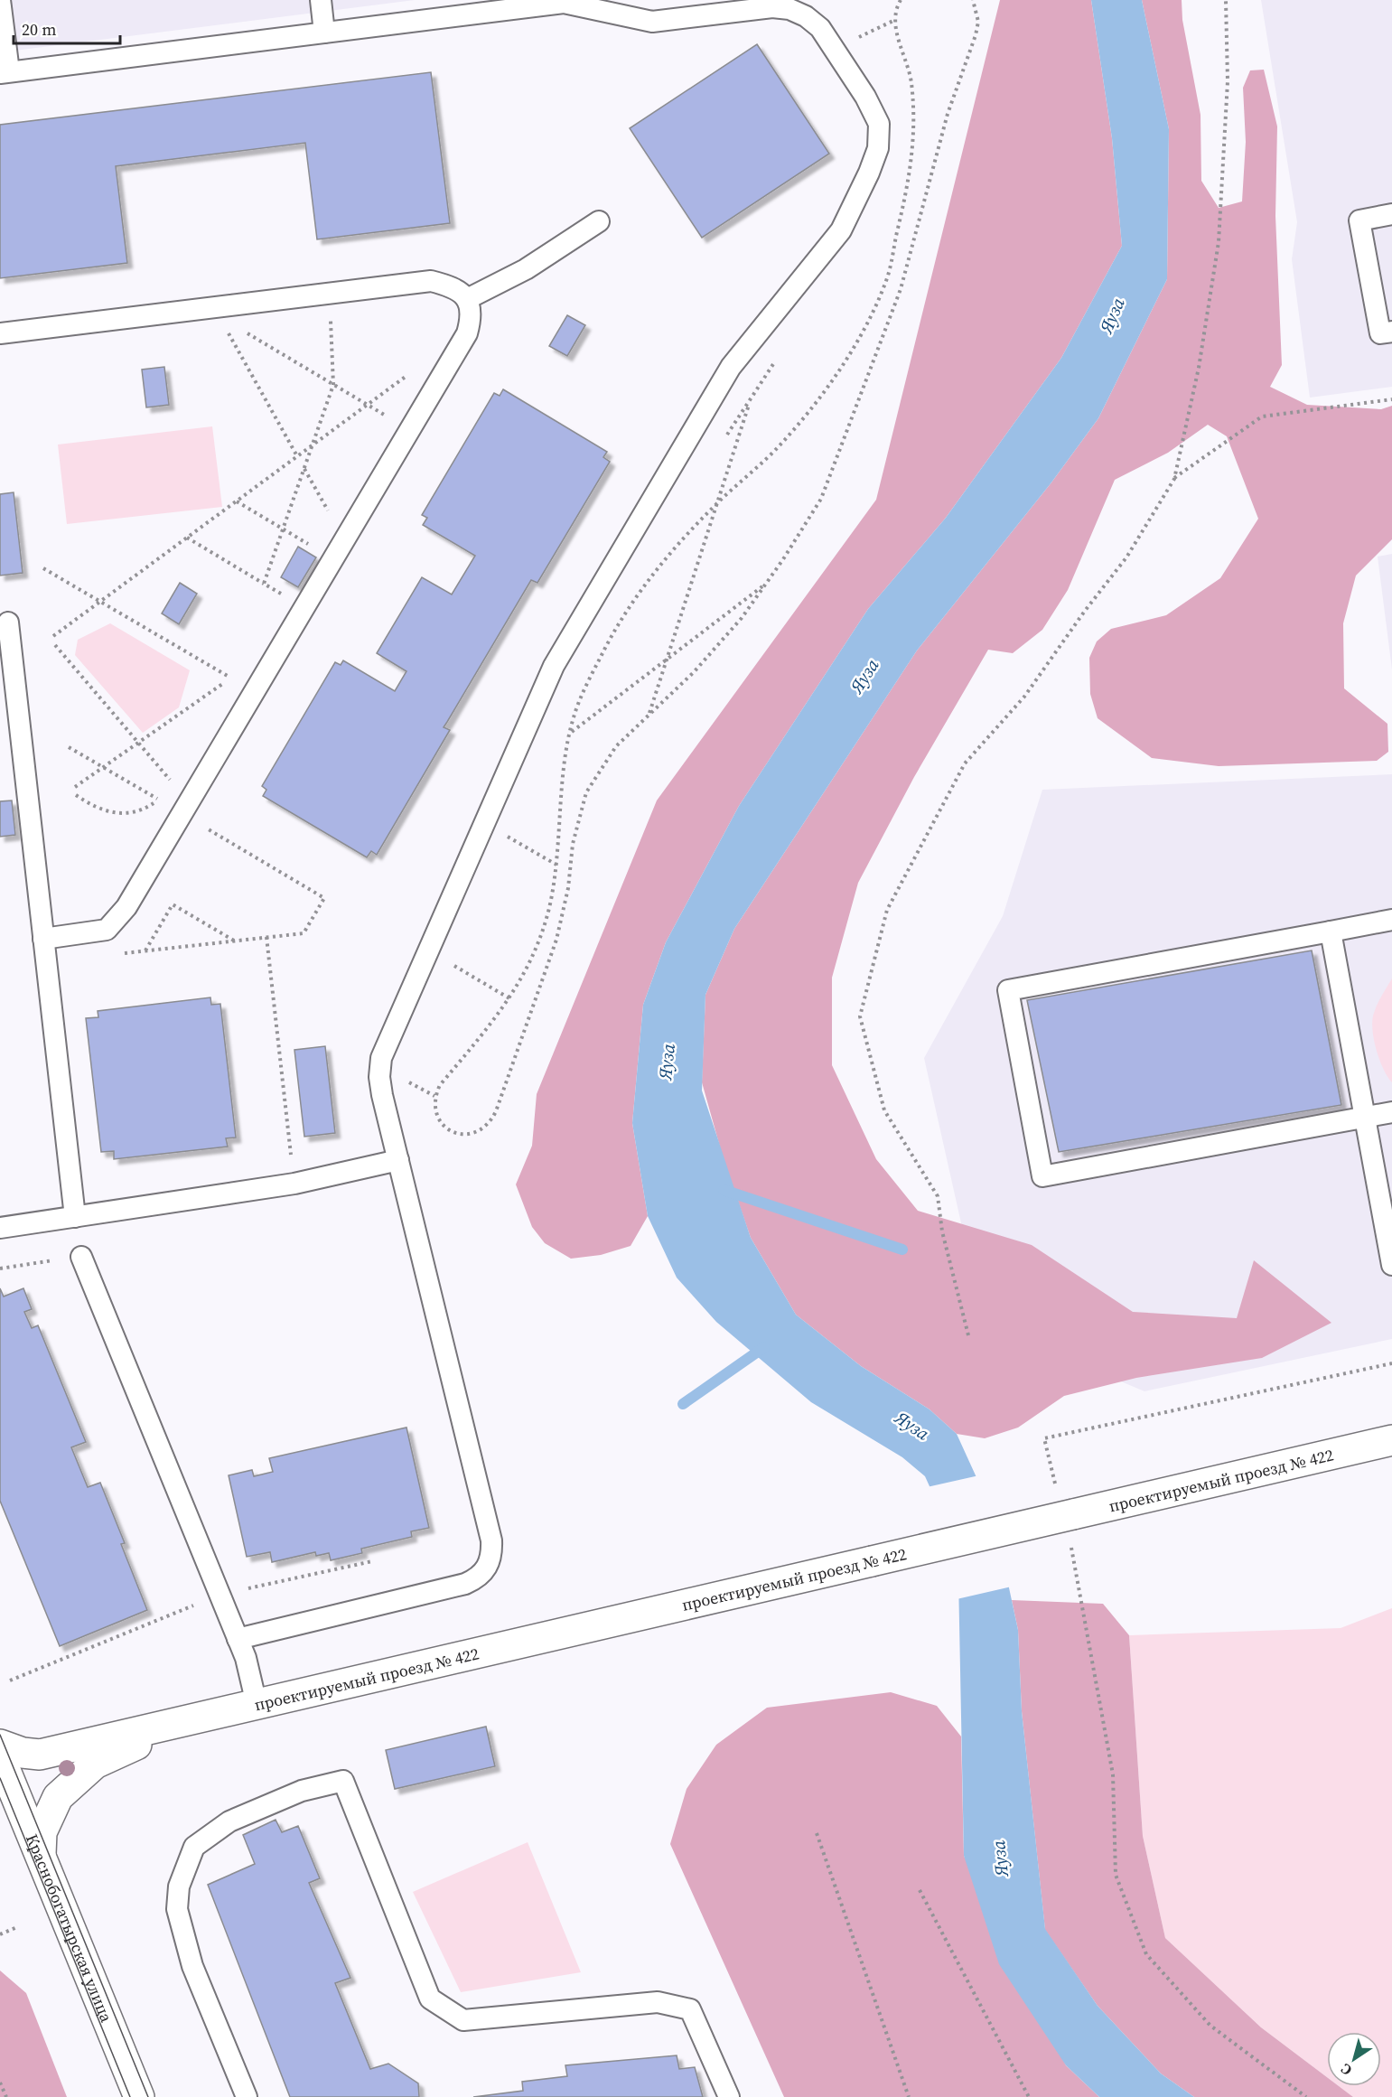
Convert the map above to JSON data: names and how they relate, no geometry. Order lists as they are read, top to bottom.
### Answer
{
  "streets": {
    "street": ["проектируемый проезд № 422", "Краснобогатырская улица"]
  },
  "crossings": [
    ["проектируемый проезд № 422", "Краснобогатырская улица"]
  ],
  "water": ["Яуза"],
  "scale_bar": "20 m",
  "north": "bottom left"
}
